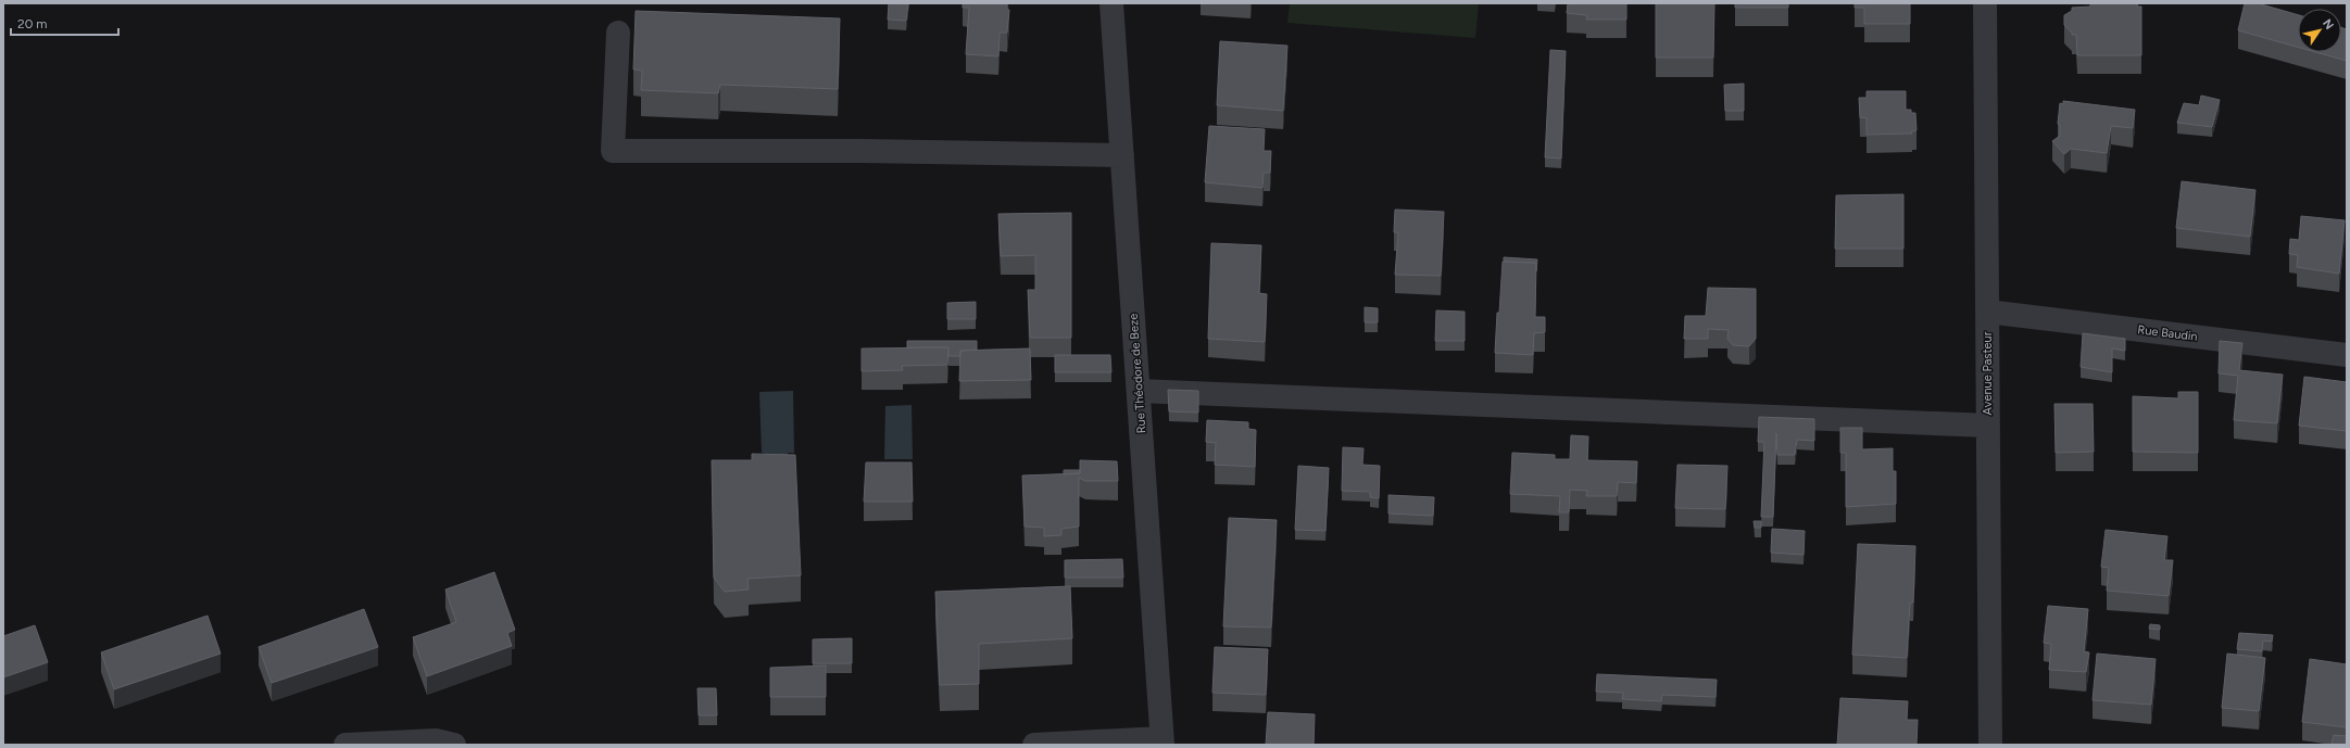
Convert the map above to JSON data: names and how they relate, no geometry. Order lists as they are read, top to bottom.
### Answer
{
  "streets": {
    "street": ["Rue Baudin", "Rue Théodore de Beze", "Avenue Pasteur"]
  },
  "crossings": [
    ["Rue Baudin", "Avenue Pasteur"]
  ],
  "scale_bar": "20 m",
  "north": "top right"
}
